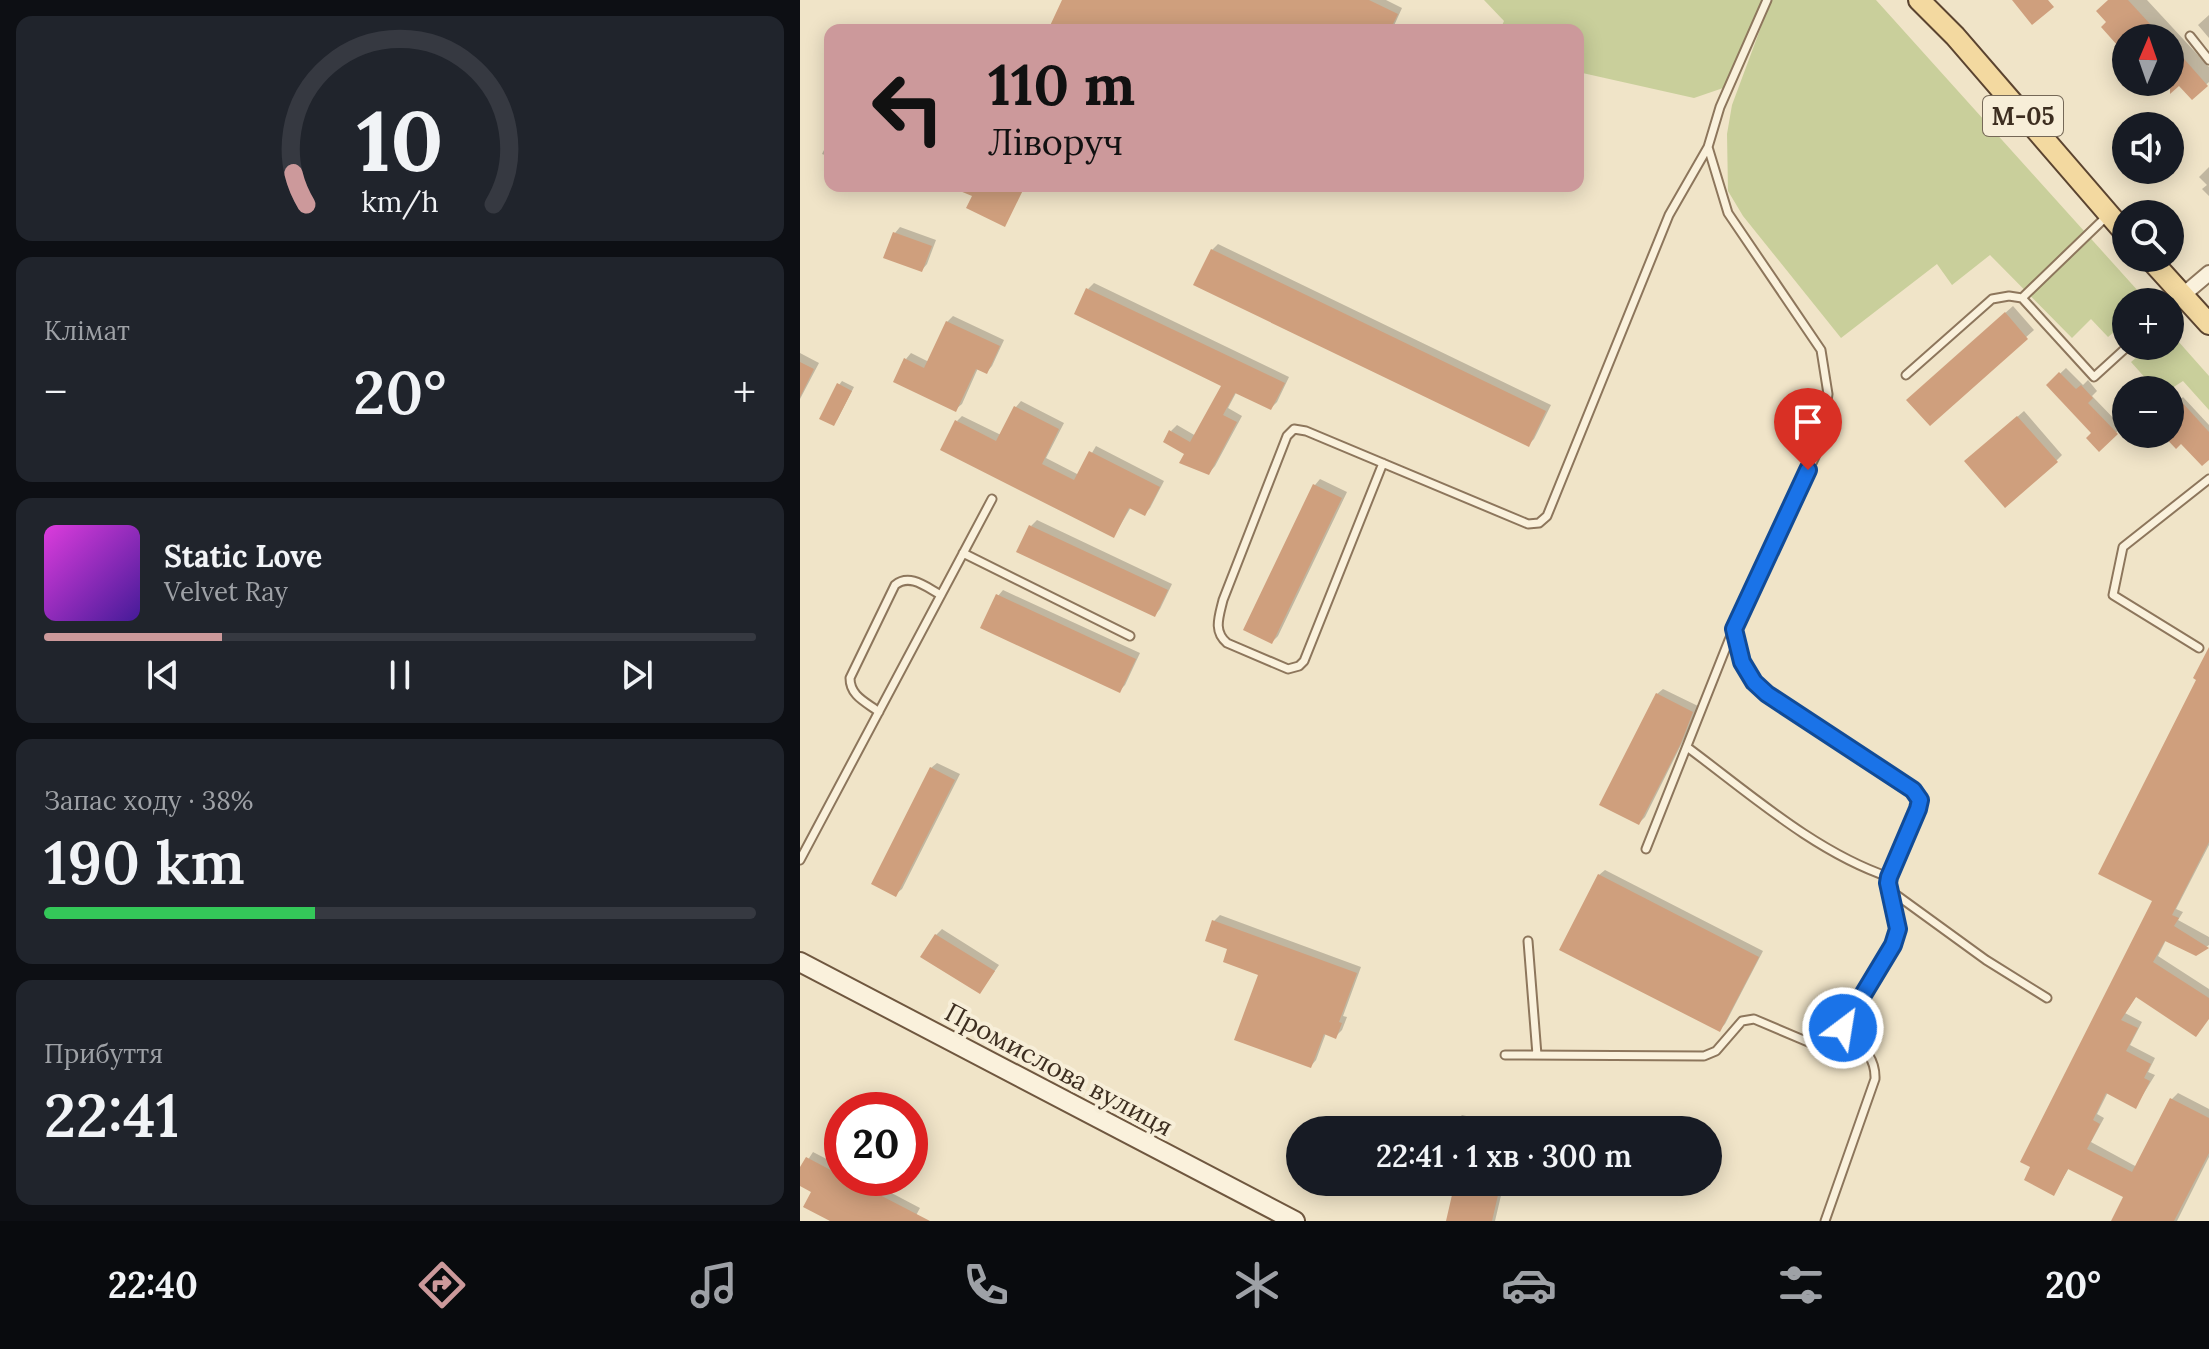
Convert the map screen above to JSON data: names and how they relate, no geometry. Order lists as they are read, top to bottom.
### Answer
{
  "streets": {
    "main road": ["М-05"],
    "street": ["Промислова вулиця"]
  },
  "north": "top",
  "page": {
    "map_buttons": ["+", "−"],
    "turn": ["110 m", "Ліворуч"],
    "tile": [
      "Клімат",
      ["Запас ходу · 38%", "190 km"],
      ["Прибуття", "22:41"]
    ],
    "heat": ["−", "20°", "+"],
    "song": ["Static Love", "Velvet Ray"],
    "limit": "20",
    "trip": "22:41 · 1 хв · 300 m",
    "tabs": ["22:40", "20°"],
    "gauge": ["10", "km/h"]
  }
}
